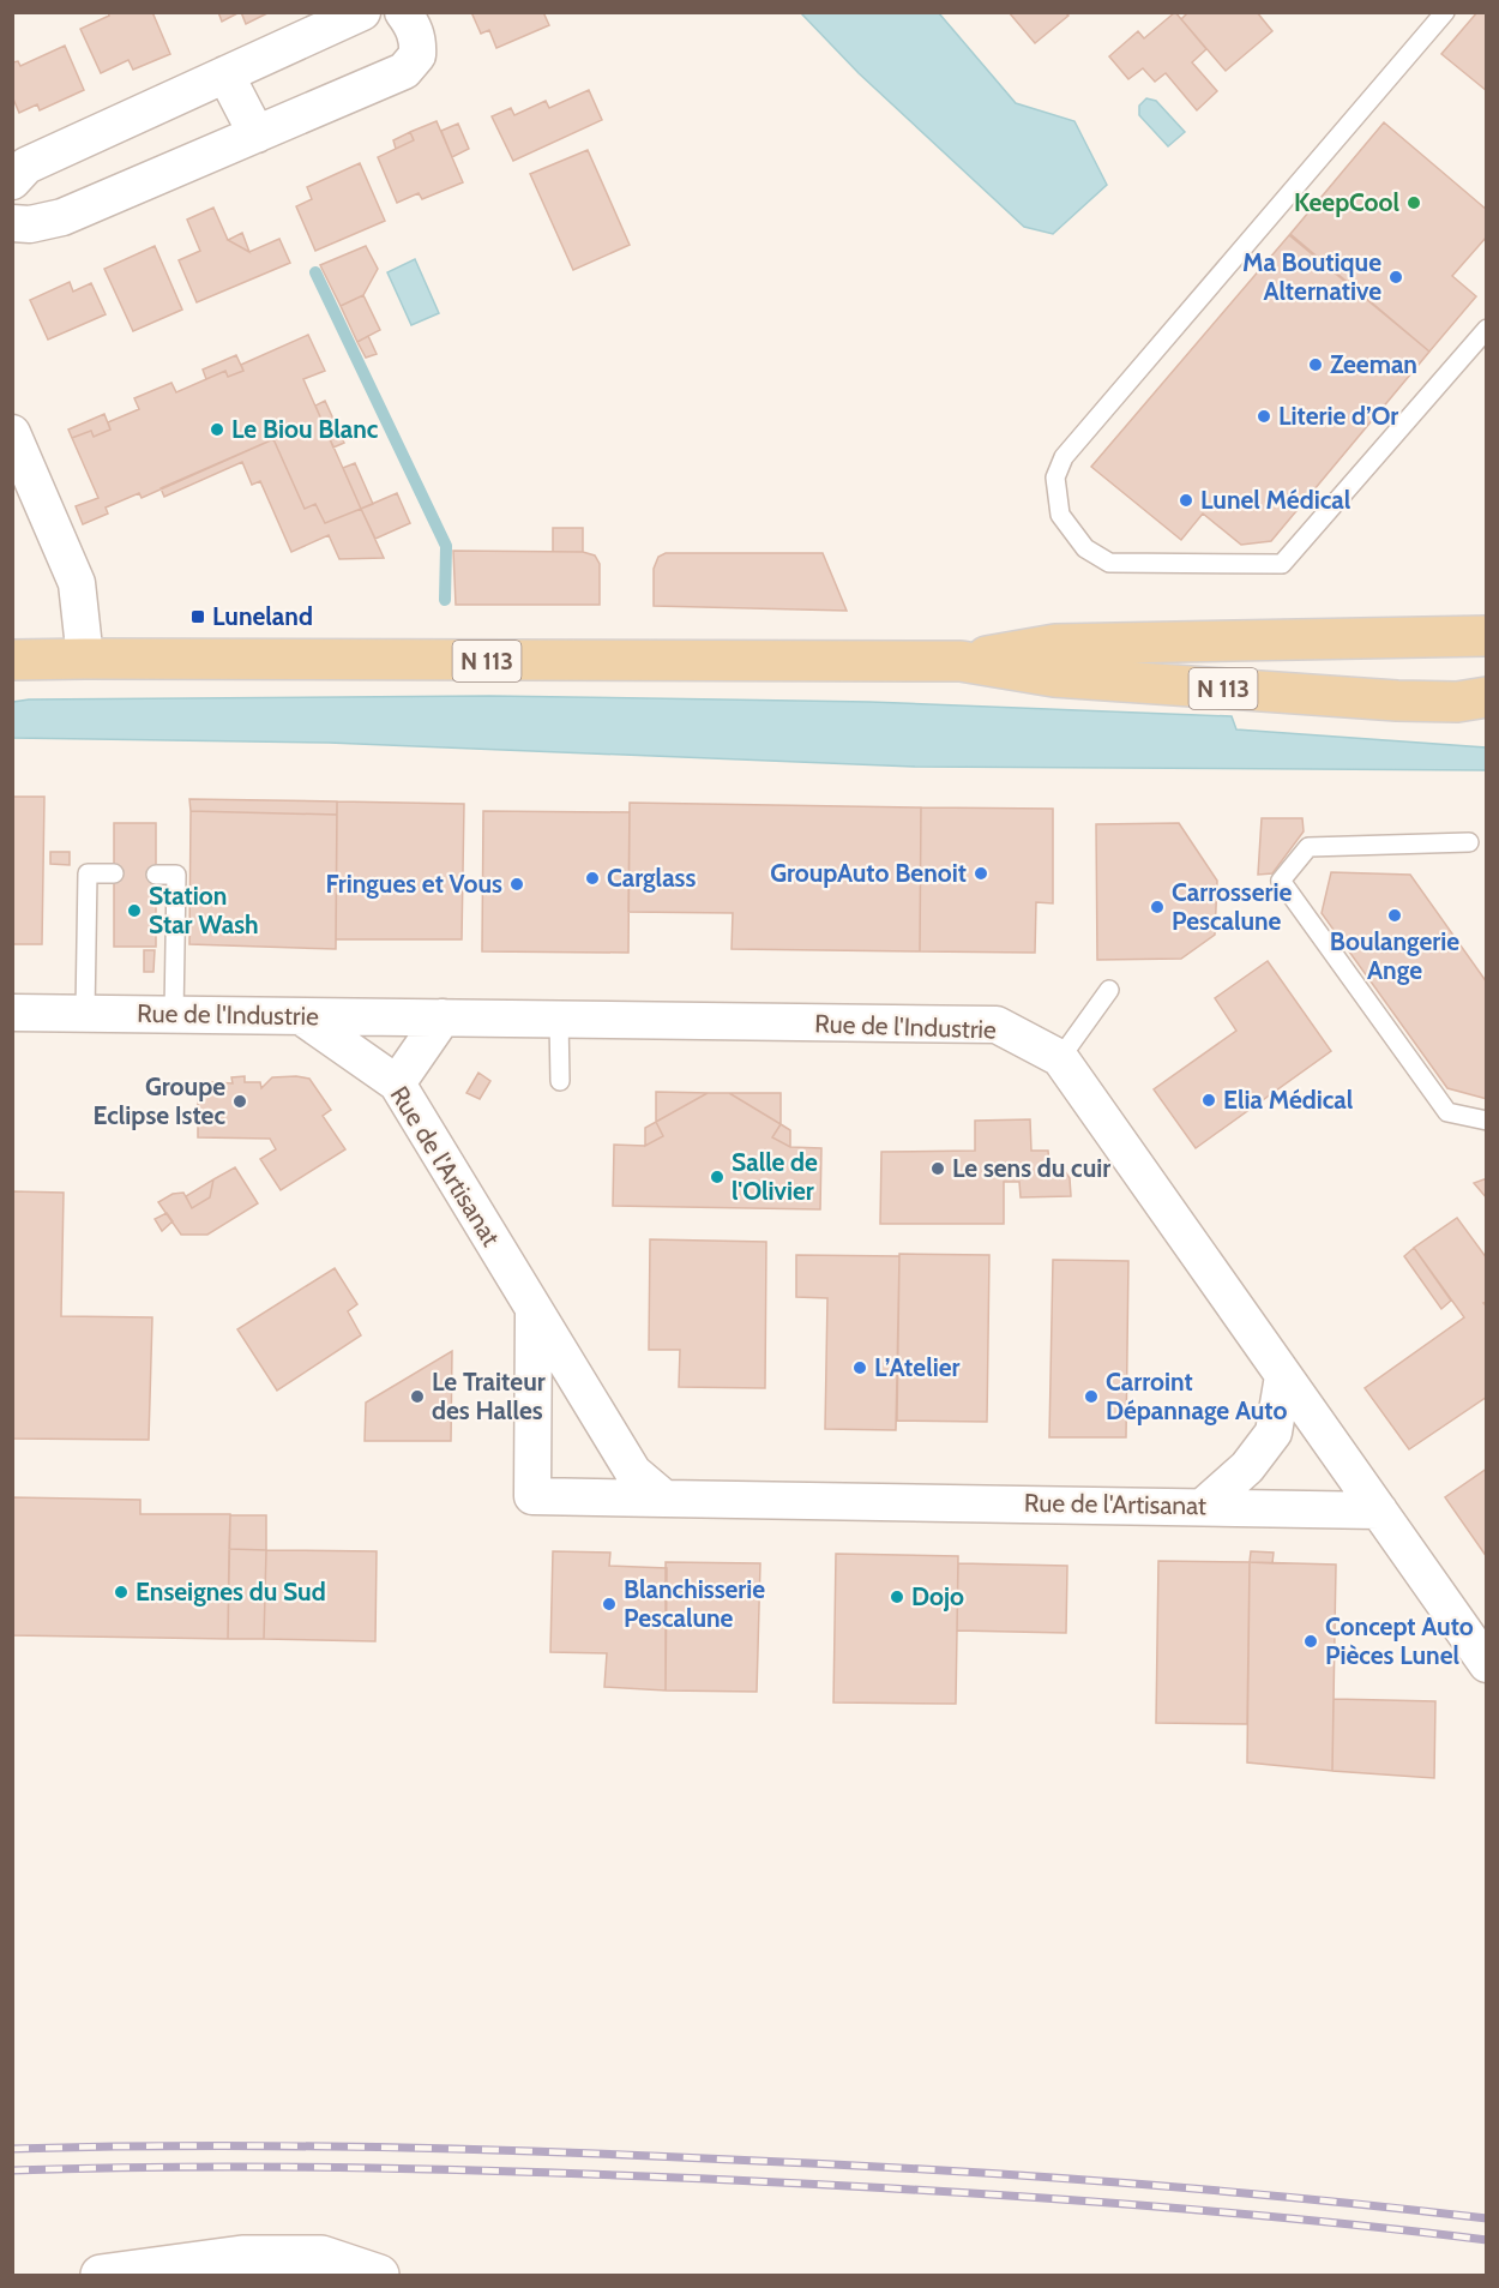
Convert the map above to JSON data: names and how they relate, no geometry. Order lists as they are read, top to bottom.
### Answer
{
  "streets": {
    "main road": ["N 113"],
    "street": ["Rue de l'Industrie", "Rue de l'Artisanat"]
  },
  "crossings": [
    ["Rue de l'Industrie", "Rue de l'Artisanat"]
  ],
  "places": {
    "other": [
      "KeepCool",
      "Ma Boutique Alternative",
      "Zeeman",
      "Literie d’Or",
      "Le Biou Blanc",
      "Lunel Médical",
      "GroupAuto Benoit",
      "Carglass",
      "Fringues et Vous",
      "Carrosserie Pescalune",
      "Station Star Wash",
      "Boulangerie Ange",
      "Elia Médical",
      "Groupe Eclipse Istec",
      "Le sens du cuir",
      "Salle de l'Olivier",
      "L’Atelier",
      "Le Traiteur des Halles",
      "Carroint Dépannage Auto",
      "Enseignes du Sud",
      "Dojo",
      "Blanchisserie Pescalune",
      "Concept Auto Pièces Lunel"
    ],
    "transit": ["Luneland"]
  }
}
